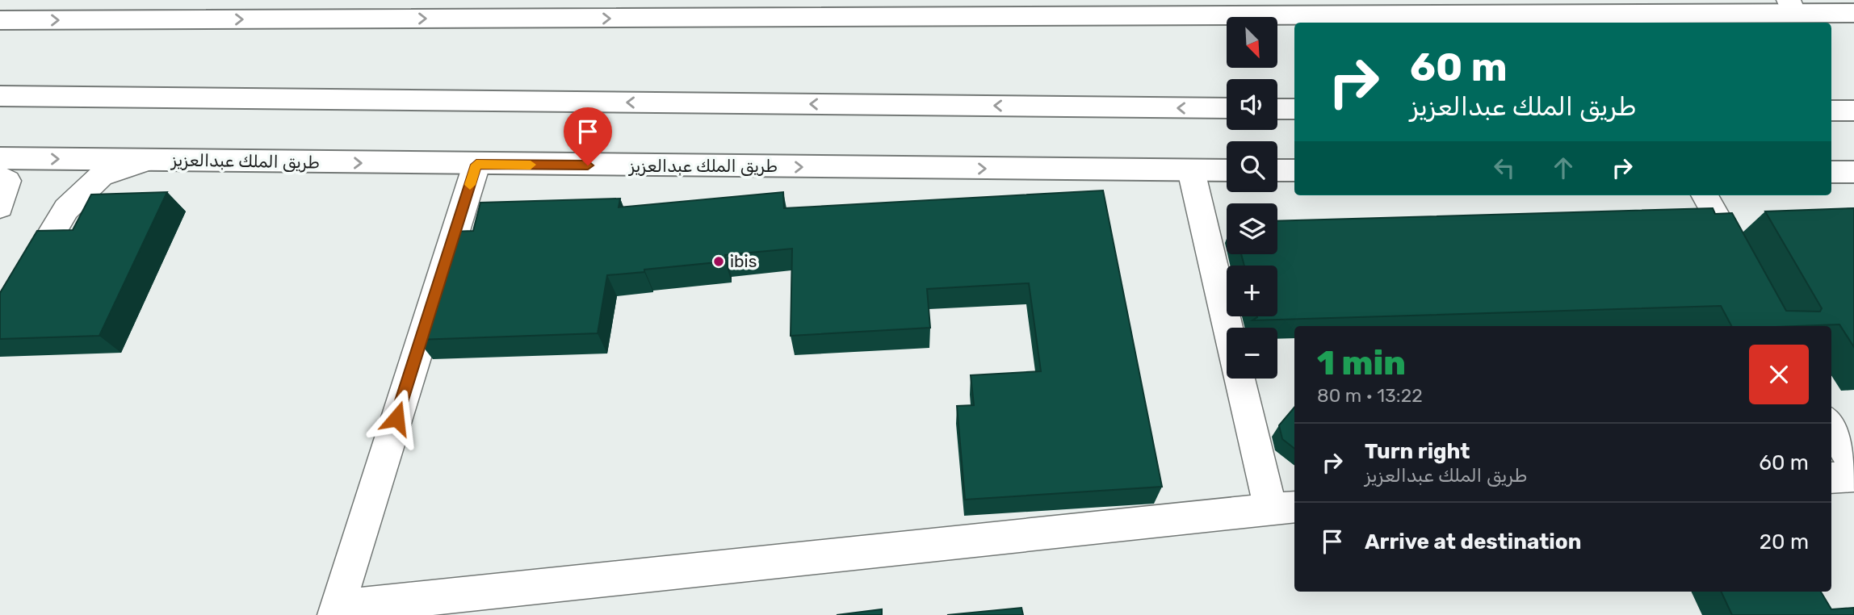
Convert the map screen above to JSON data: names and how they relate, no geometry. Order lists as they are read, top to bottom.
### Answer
{
  "streets": {
    "main road": ["طريق الملك عبدالعزيز"]
  },
  "places": ["ibis"],
  "north": "bottom right",
  "page": {
    "map_buttons": ["+", "−"],
    "turn": ["60 m", "طريق الملك عبدالعزيز"],
    "heading": ["1 min", "80 m · 13:22"],
    "list": [
      {
        "name": "Turn right",
        "note": "طريق الملك عبدالعزيز",
        "value": "60 m"
      },
      {
        "name": "Arrive at destination",
        "value": "20 m"
      }
    ]
  }
}
